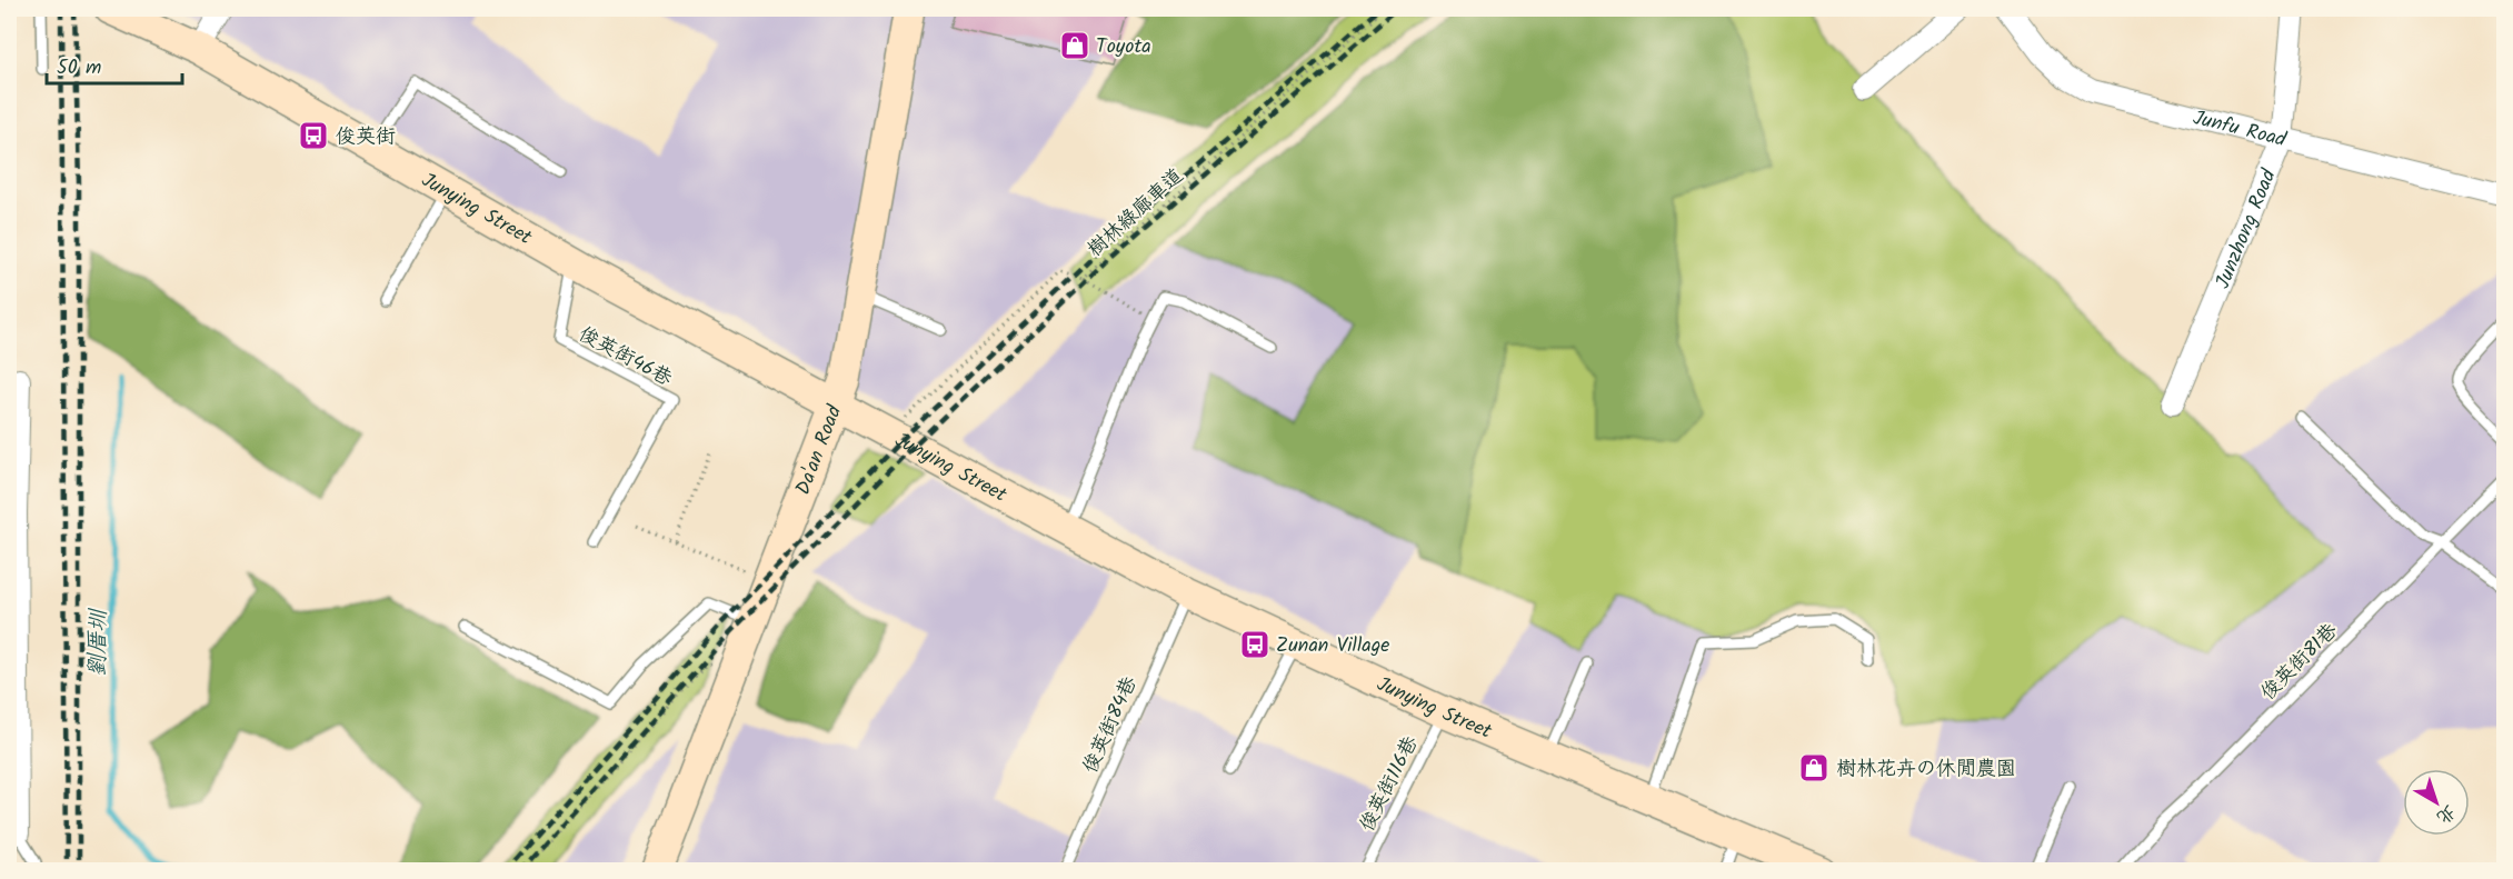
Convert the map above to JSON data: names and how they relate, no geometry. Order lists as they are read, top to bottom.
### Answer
{
  "streets": {
    "street": [
      "Junfu Road",
      "Junying Street",
      "Junzhong Road",
      "Da'an Road"
    ],
    "lane": [
      "俊英街46巷",
      "俊英街81巷",
      "俊英街84巷",
      "俊英街116巷"
    ],
    "path": ["樹林綠廊車道"]
  },
  "crossings": [
    ["Junfu Road", "Junzhong Road"],
    ["Junying Street", "俊英街46巷"],
    ["Junying Street", "Da'an Road"],
    ["Junying Street", "俊英街84巷"],
    ["Junying Street", "俊英街116巷"]
  ],
  "water": ["劉厝圳"],
  "places": {
    "shop": ["Toyota", "樹林花卉の休閒農園"],
    "bus stop": ["俊英街", "Zunan Village"]
  },
  "scale_bar": "50 m",
  "north": "bottom right"
}
